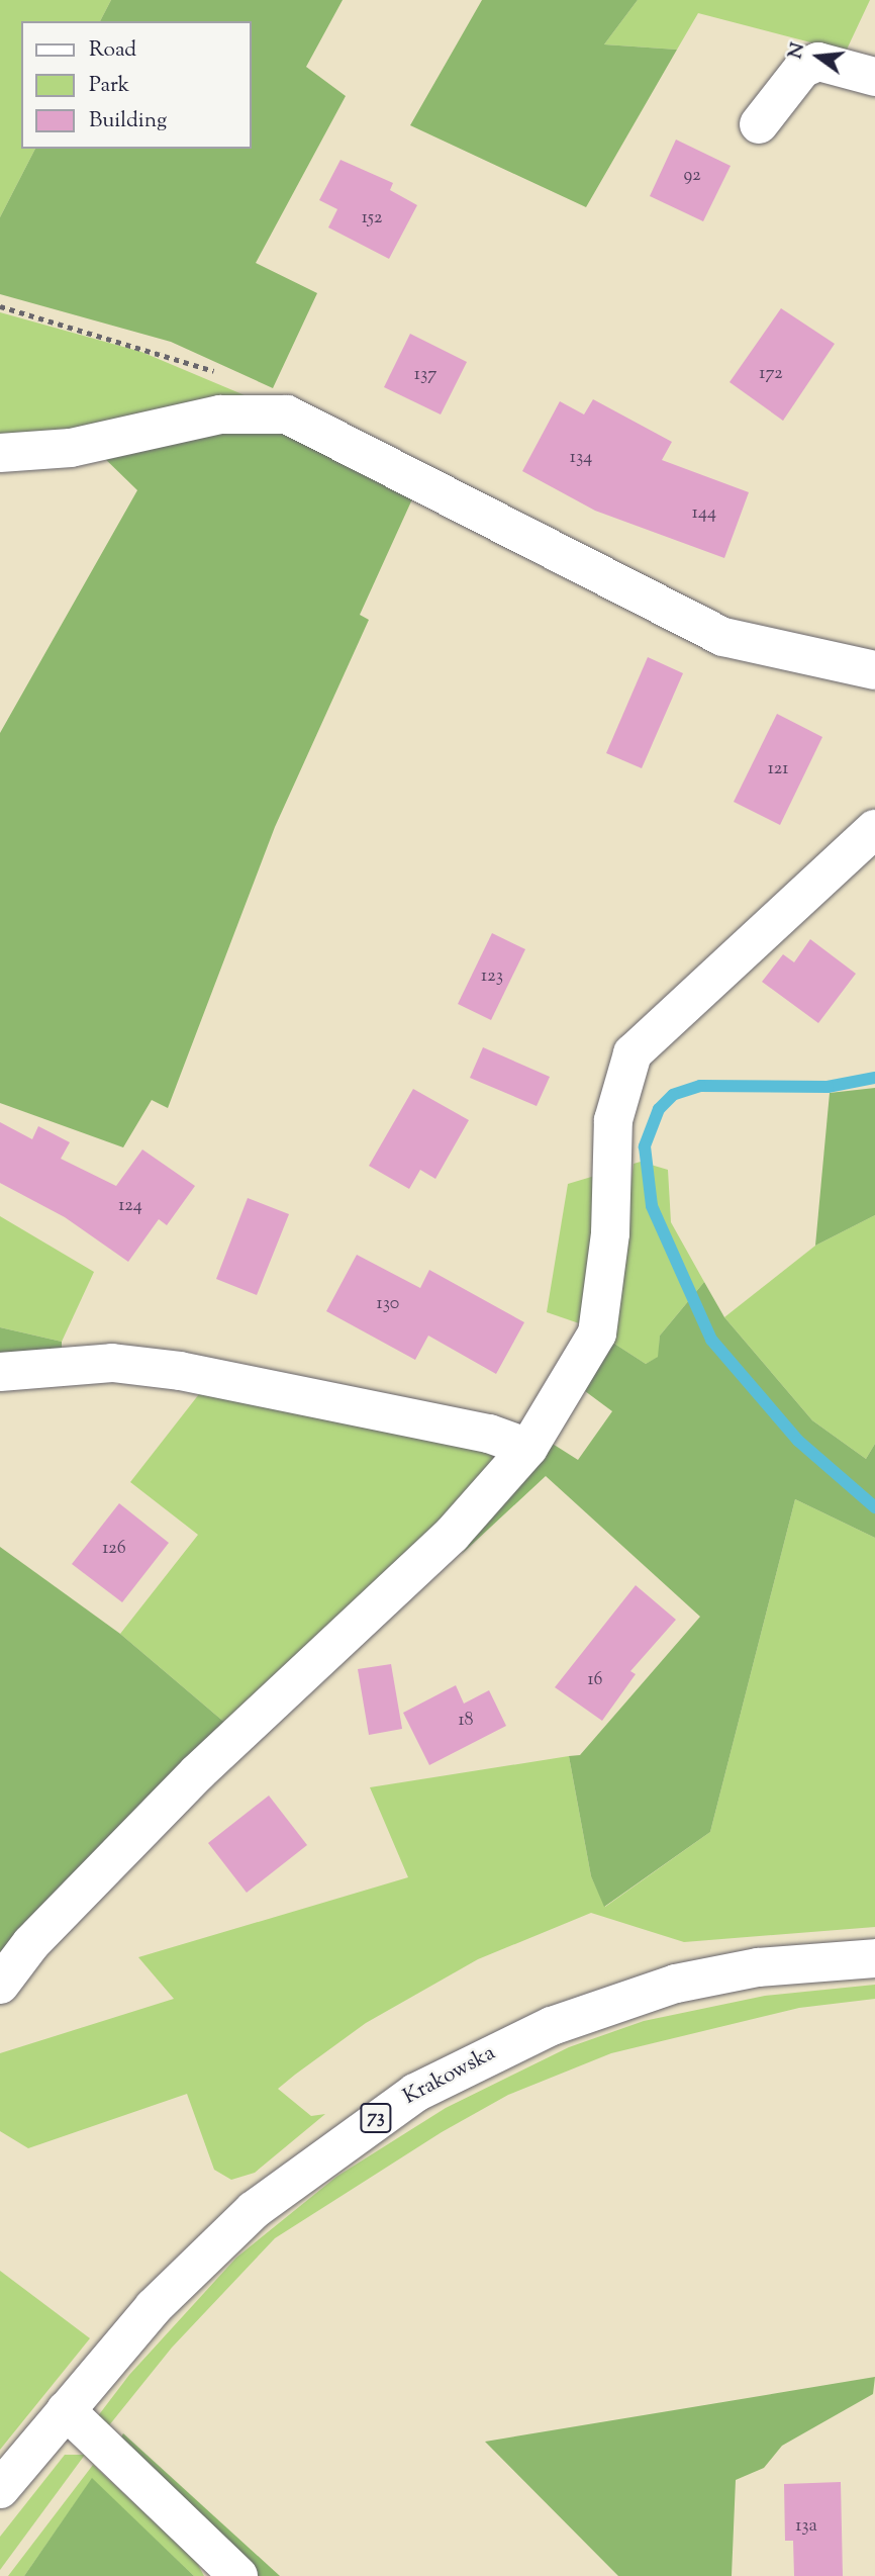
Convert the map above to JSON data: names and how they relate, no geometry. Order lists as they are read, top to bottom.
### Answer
{
  "streets": {
    "street": ["Krakowska", "73"]
  },
  "house_numbers": [
    "92",
    "152",
    "172",
    "137",
    "134",
    "144",
    "121",
    "123",
    "124",
    "130",
    "126",
    "16",
    "18",
    "13a"
  ],
  "legend": ["Road", "Park", "Building"],
  "north": "left"
}
